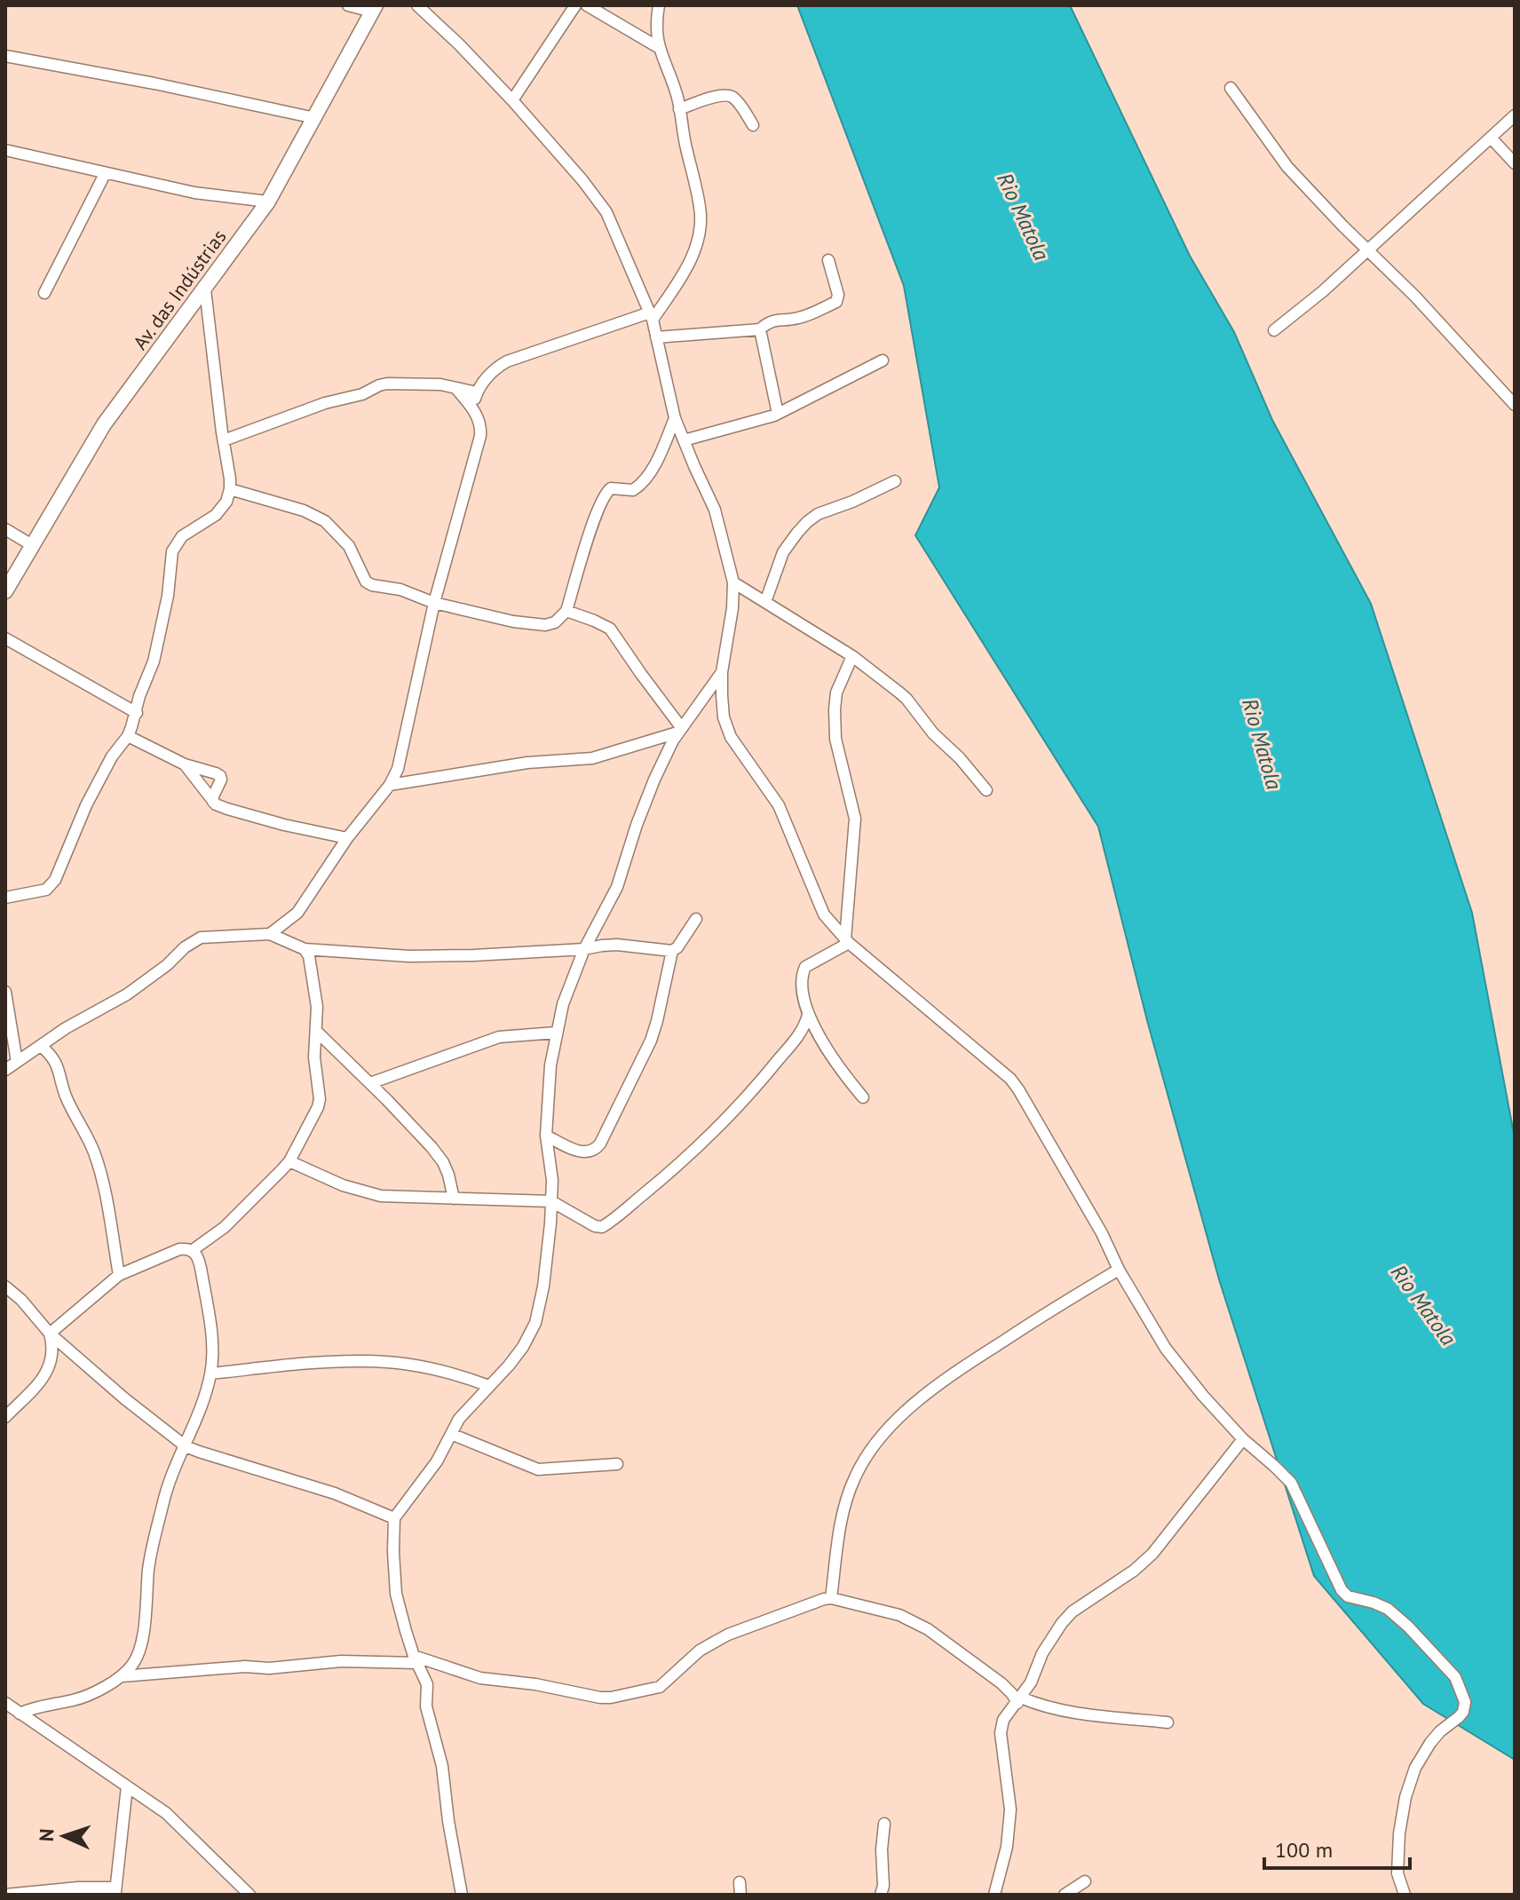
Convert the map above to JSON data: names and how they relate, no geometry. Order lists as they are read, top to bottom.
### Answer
{
  "streets": {
    "street": ["Av. das Indústrias"]
  },
  "water": ["Rio Matola"],
  "scale_bar": "100 m",
  "north": "left"
}
